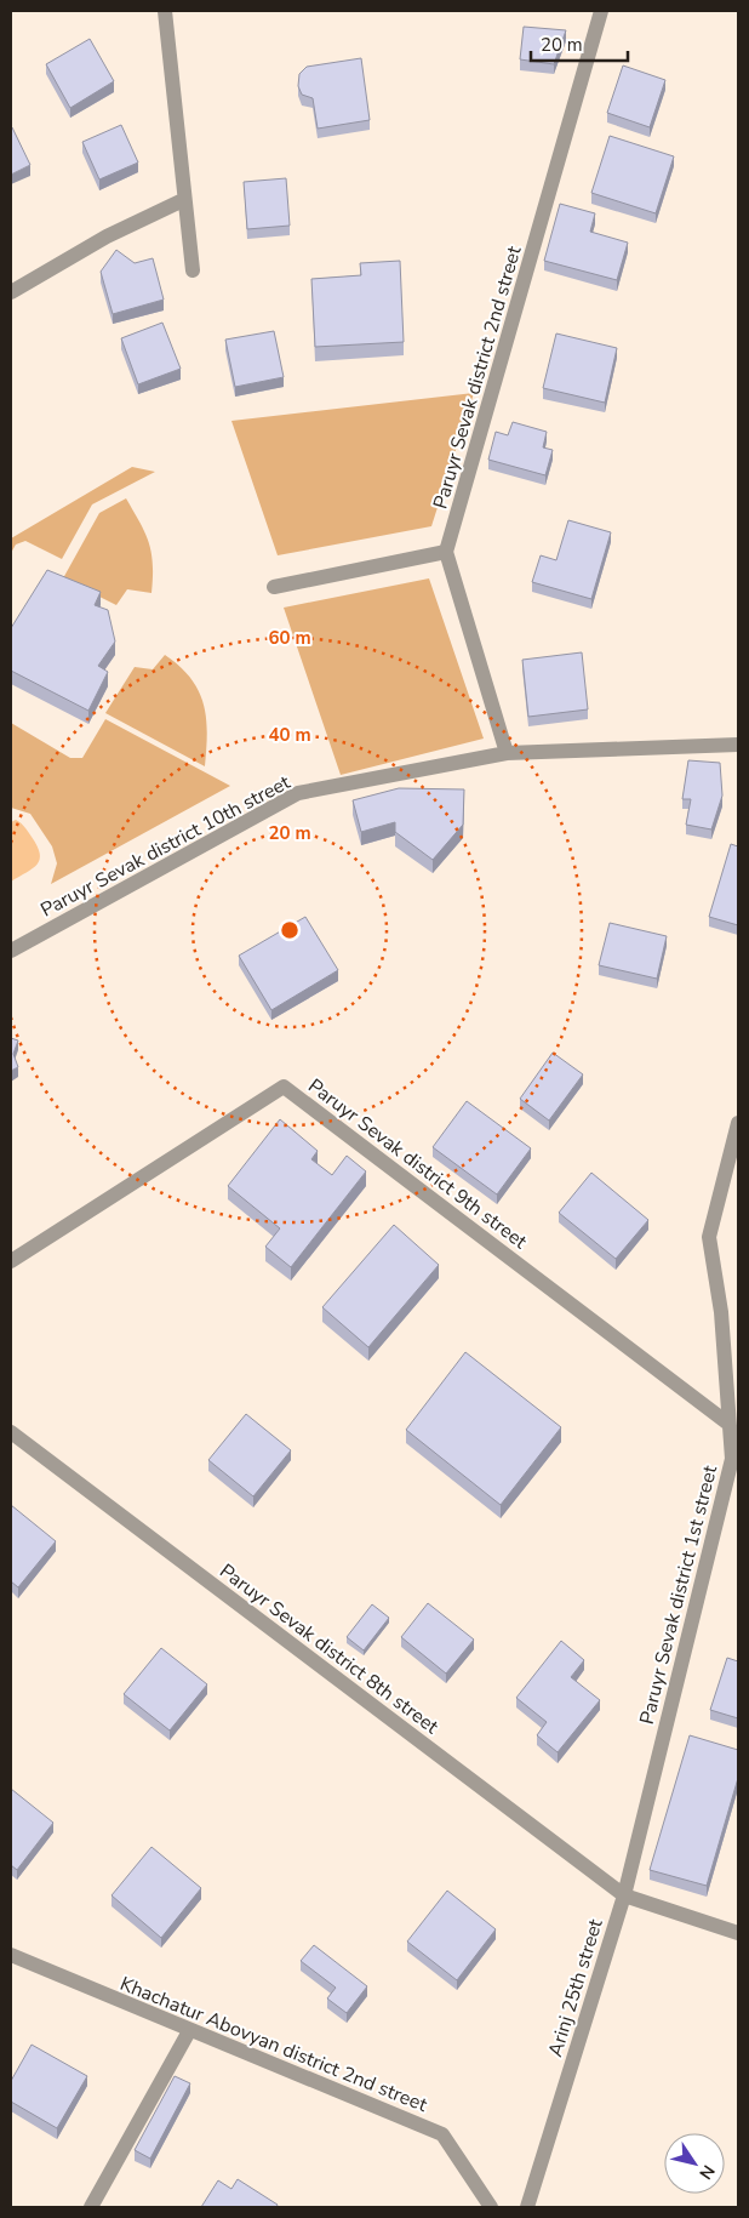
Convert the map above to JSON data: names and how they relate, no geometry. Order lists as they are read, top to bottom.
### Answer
{
  "streets": {
    "street": [
      "Paruyr Sevak district 2nd street",
      "Paruyr Sevak district 10th street",
      "Paruyr Sevak district 9th street",
      "Paruyr Sevak district 1st street",
      "Paruyr Sevak district 8th street",
      "Arinj 25th street",
      "Khachatur Abovyan district 2nd street"
    ]
  },
  "crossings": [
    ["Paruyr Sevak district 9th street", "Paruyr Sevak district 1st street"],
    ["Paruyr Sevak district 1st street", "Paruyr Sevak district 8th street"],
    ["Paruyr Sevak district 1st street", "Arinj 25th street"],
    ["Paruyr Sevak district 8th street", "Arinj 25th street"]
  ],
  "scale_bar": "20 m",
  "north": "bottom right",
  "rings": ["60 m", "40 m", "20 m"]
}
